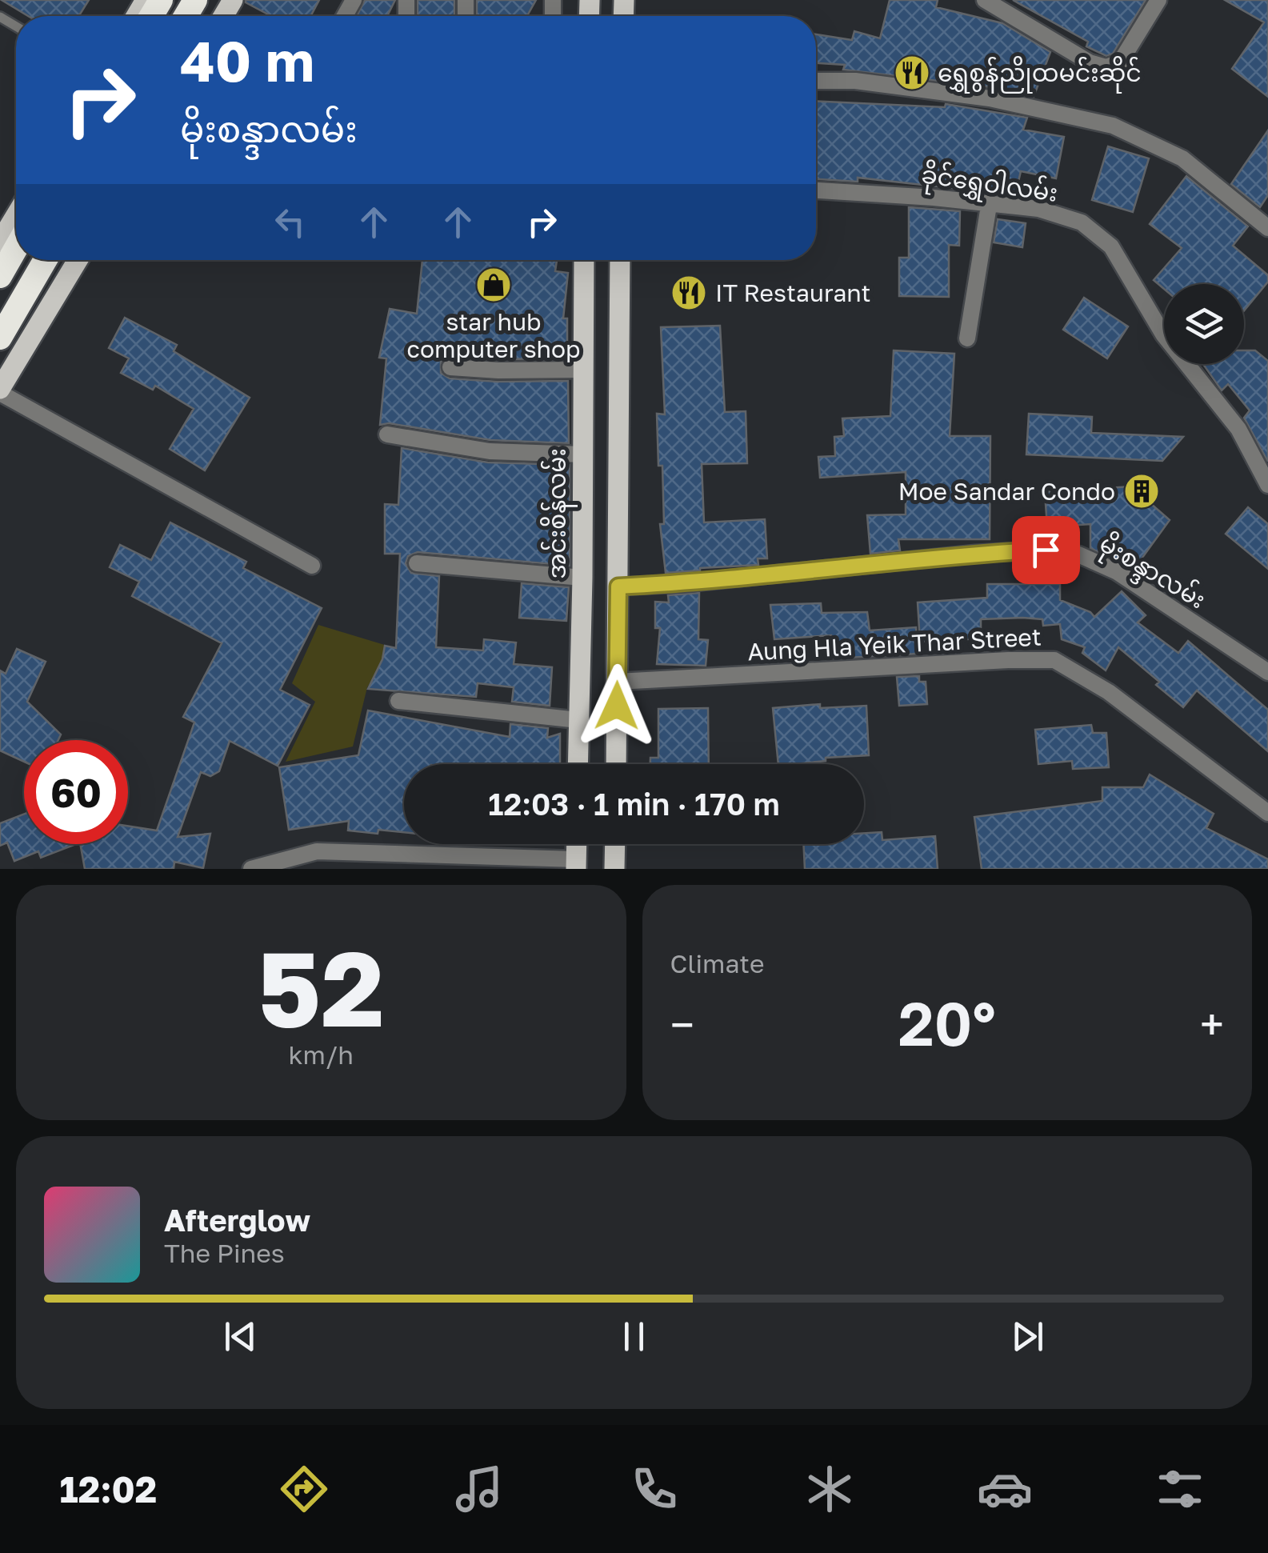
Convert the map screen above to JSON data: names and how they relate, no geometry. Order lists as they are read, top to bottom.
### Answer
{
  "streets": {
    "main road": ["အင်းစိန်လမ်း"],
    "street": ["ခိုင်ရွှေဝါလမ်း", "မိုးစန္ဒာလမ်း", "Aung Hla Yeik Thar Street"]
  },
  "places": {
    "restaurant": ["ရွှေစွန်ညိုထမင်းဆိုင်", "IT Restaurant"],
    "shop": ["star hub computer shop"],
    "building": ["Moe Sandar Condo"]
  },
  "page": {
    "turn": ["40 m", "မိုးစန္ဒာလမ်း"],
    "limit": "60",
    "trip": "12:03 · 1 min · 170 m",
    "tile": [
      ["52", "km/h"],
      "Climate"
    ],
    "heat": ["−", "20°", "+"],
    "song": ["Afterglow", "The Pines"],
    "tabs": "12:02"
  }
}
